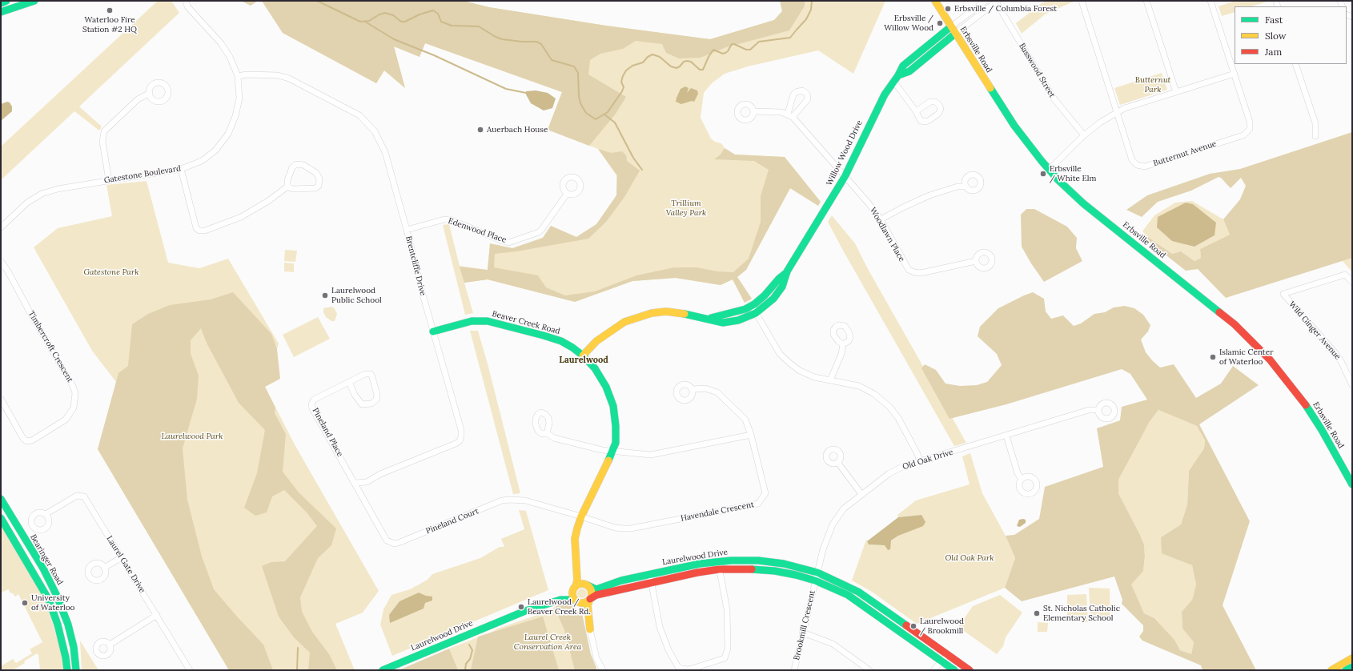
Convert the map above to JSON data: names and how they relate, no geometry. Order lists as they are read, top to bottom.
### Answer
{
  "streets": {
    "street": [
      "Erbsville Road",
      "Basswood Street",
      "Willow Wood Drive",
      "Butternut Avenue",
      "Gatestone Boulevard",
      "Edenwood Place",
      "Woodlawn Place",
      "Brentcliffe Drive",
      "Beaver Creek Road",
      "Wild Ginger Avenue",
      "Timbercroft Crescent",
      "Pineland Place",
      "Old Oak Drive",
      "Havendale Crescent",
      "Pineland Court",
      "Laurelwood Drive",
      "Bearinger Road",
      "Laurel Gate Drive",
      "Brookmill Crescent"
    ]
  },
  "crossings": [
    ["Erbsville Road", "Willow Wood Drive"],
    ["Willow Wood Drive", "Woodlawn Place"],
    ["Willow Wood Drive", "Beaver Creek Road"],
    ["Gatestone Boulevard", "Brentcliffe Drive"],
    ["Edenwood Place", "Brentcliffe Drive"],
    ["Brentcliffe Drive", "Beaver Creek Road"],
    ["Brentcliffe Drive", "Pineland Place"],
    ["Brentcliffe Drive", "Pineland Court"],
    ["Beaver Creek Road", "Havendale Crescent"],
    ["Beaver Creek Road", "Pineland Court"],
    ["Beaver Creek Road", "Laurelwood Drive"],
    ["Pineland Place", "Pineland Court"],
    ["Old Oak Drive", "Laurelwood Drive"],
    ["Old Oak Drive", "Brookmill Crescent"],
    ["Havendale Crescent", "Pineland Court"],
    ["Laurelwood Drive", "Brookmill Crescent"]
  ],
  "districts": ["Laurelwood"],
  "parks": [
    "Butternut Park",
    "Trillium Valley Park",
    "Gatestone Park",
    "Laurelwood Park",
    "Old Oak Park",
    "Laurel Creek Conservation Area"
  ],
  "places": [
    "Erbsville / Columbia Forest",
    "Waterloo Fire Station #2 HQ",
    "Erbsville / Willow Wood",
    "Auerbach House",
    "Erbsville / White Elm",
    "Laurelwood Public School",
    "Islamic Center of Waterloo",
    "University of Waterloo",
    "Laurelwood / Beaver Creek Rd.",
    "St. Nicholas Catholic Elementary School",
    "Laurelwood / Brookmill"
  ],
  "legend": ["Fast", "Slow", "Jam"]
}
